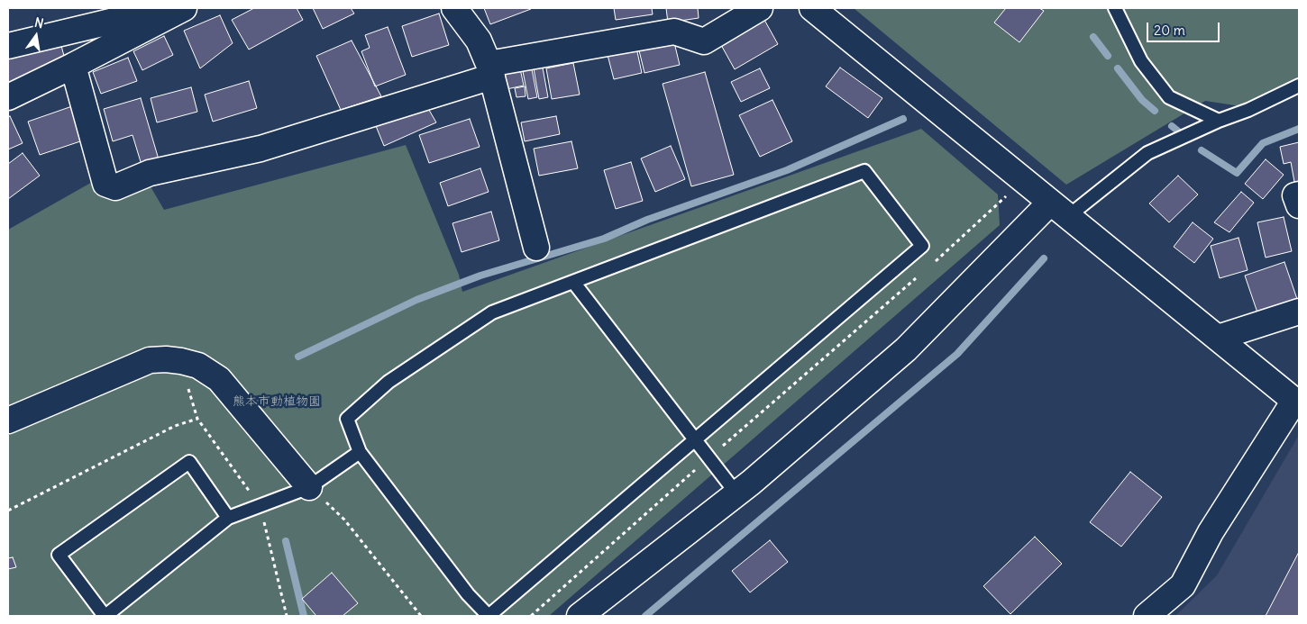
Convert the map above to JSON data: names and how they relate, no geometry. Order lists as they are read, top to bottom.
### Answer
{
  "parks": ["熊本市動植物園"],
  "scale_bar": "20 m",
  "north": "top"
}
